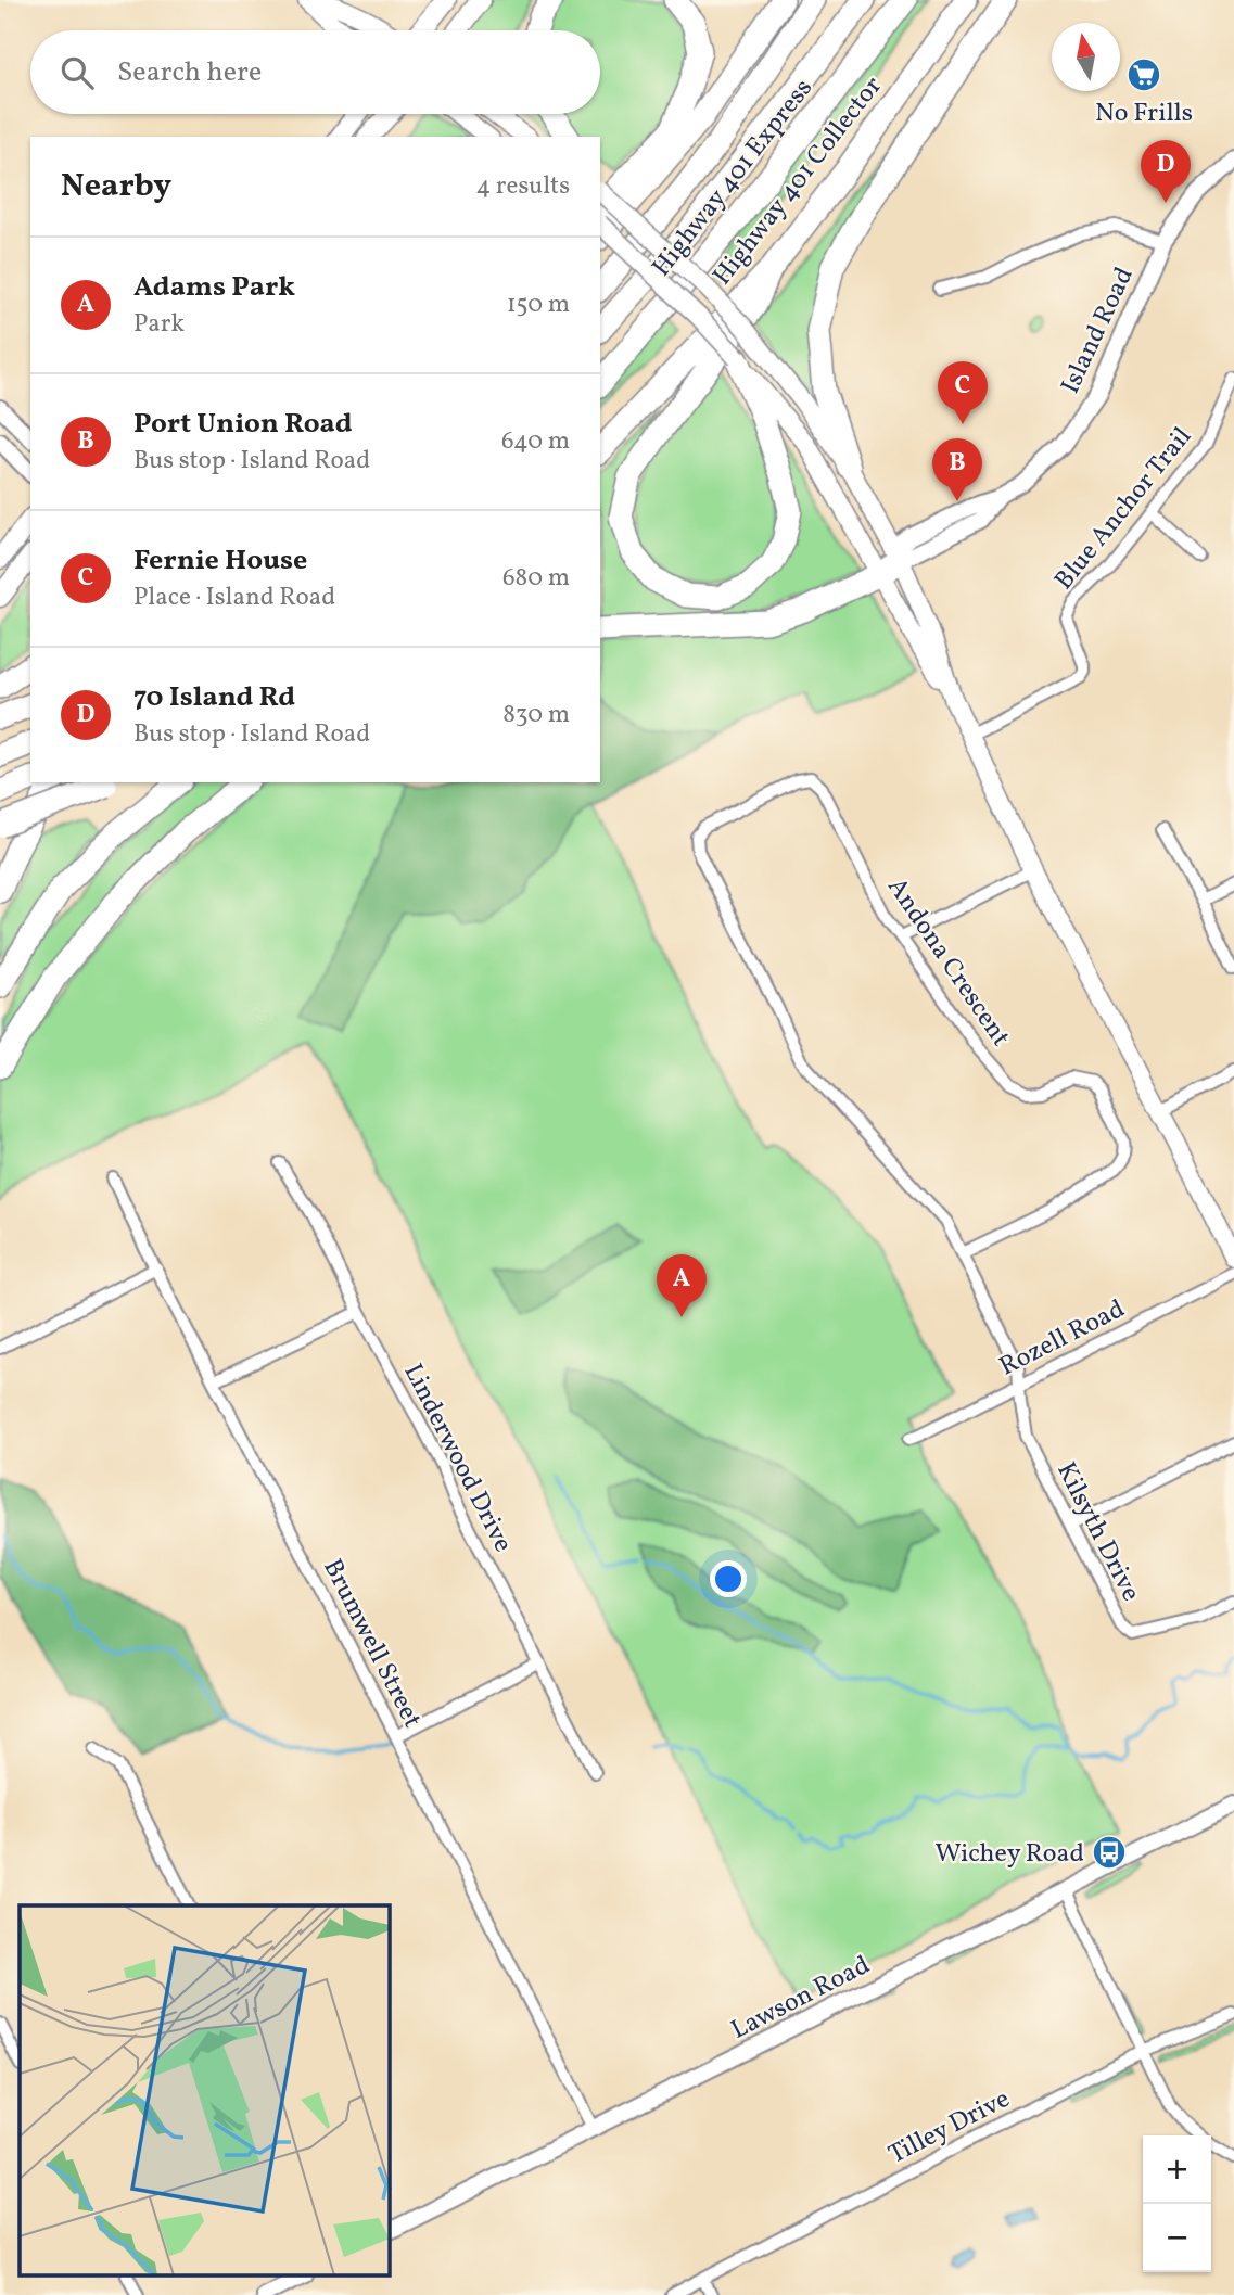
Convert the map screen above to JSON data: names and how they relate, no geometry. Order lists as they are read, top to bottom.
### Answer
{
  "streets": {
    "highway": ["Highway 401 Express", "Highway 401 Collector"],
    "street": [
      "Island Road",
      "Blue Anchor Trail",
      "Andona Crescent",
      "Rozell Road",
      "Linderwood Drive",
      "Kilsyth Drive",
      "Brumwell Street",
      "Lawson Road",
      "Tilley Drive"
    ]
  },
  "crossings": [
    ["Andona Crescent", "Rozell Road"],
    ["Andona Crescent", "Kilsyth Drive"],
    ["Rozell Road", "Kilsyth Drive"],
    ["Brumwell Street", "Lawson Road"]
  ],
  "places": {
    "supermarket": ["No Frills"],
    "bus stop": ["Wichey Road"]
  },
  "north": "top",
  "page": {
    "search": "Search here",
    "heading": ["Nearby", "4 results"],
    "pins": [
      "D",
      "C",
      "B",
      "A"
    ],
    "list": [
      {
        "mark": "A",
        "name": "Adams Park",
        "note": "Park",
        "value": "150 m"
      },
      {
        "mark": "B",
        "name": "Port Union Road",
        "note": "Bus stop · Island Road",
        "value": "640 m"
      },
      {
        "mark": "C",
        "name": "Fernie House",
        "note": "Place · Island Road",
        "value": "680 m"
      },
      {
        "mark": "D",
        "name": "70 Island Rd",
        "note": "Bus stop · Island Road",
        "value": "830 m"
      }
    ],
    "map_buttons": ["+", "−"]
  }
}
